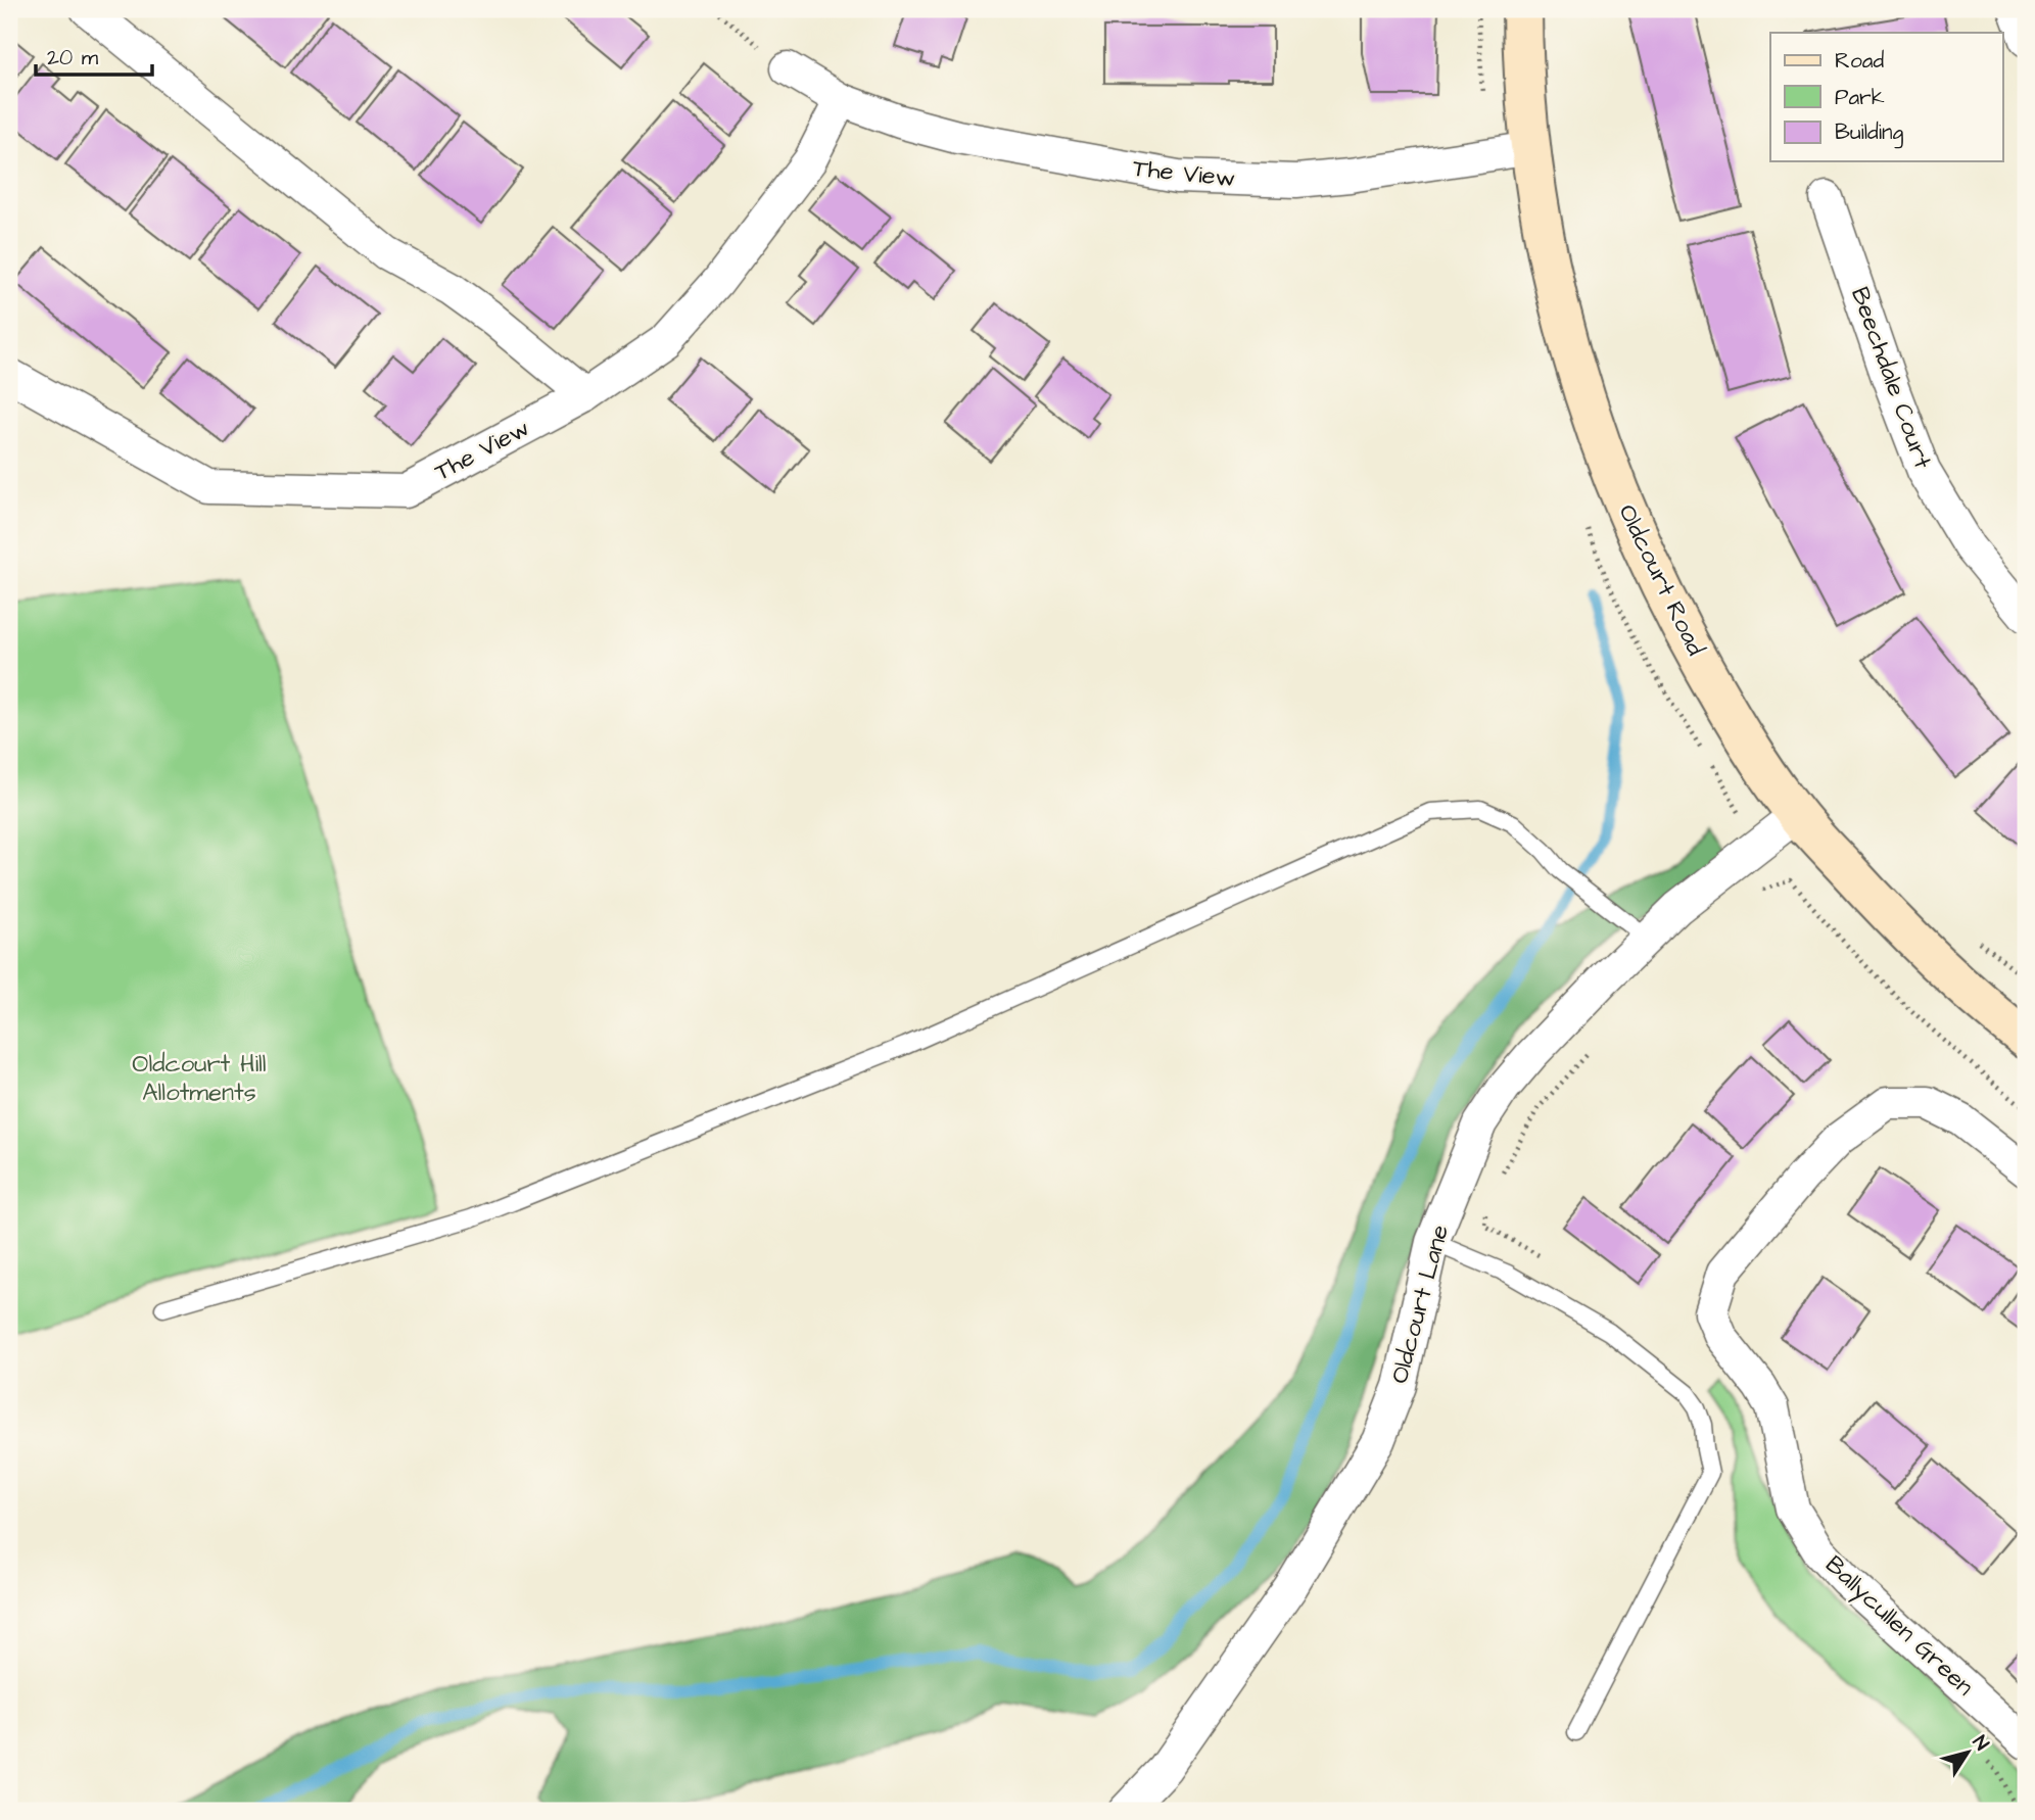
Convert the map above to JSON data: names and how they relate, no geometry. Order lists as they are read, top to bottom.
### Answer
{
  "streets": {
    "street": [
      "The View",
      "Beechdale Court",
      "Oldcourt Road",
      "Oldcourt Lane",
      "Ballycullen Green"
    ]
  },
  "crossings": [
    ["The View", "Oldcourt Road"],
    ["Oldcourt Road", "Oldcourt Lane"]
  ],
  "parks": ["Oldcourt Hill Allotments"],
  "legend": ["Road", "Park", "Building"],
  "scale_bar": "20 m",
  "north": "top right"
}
